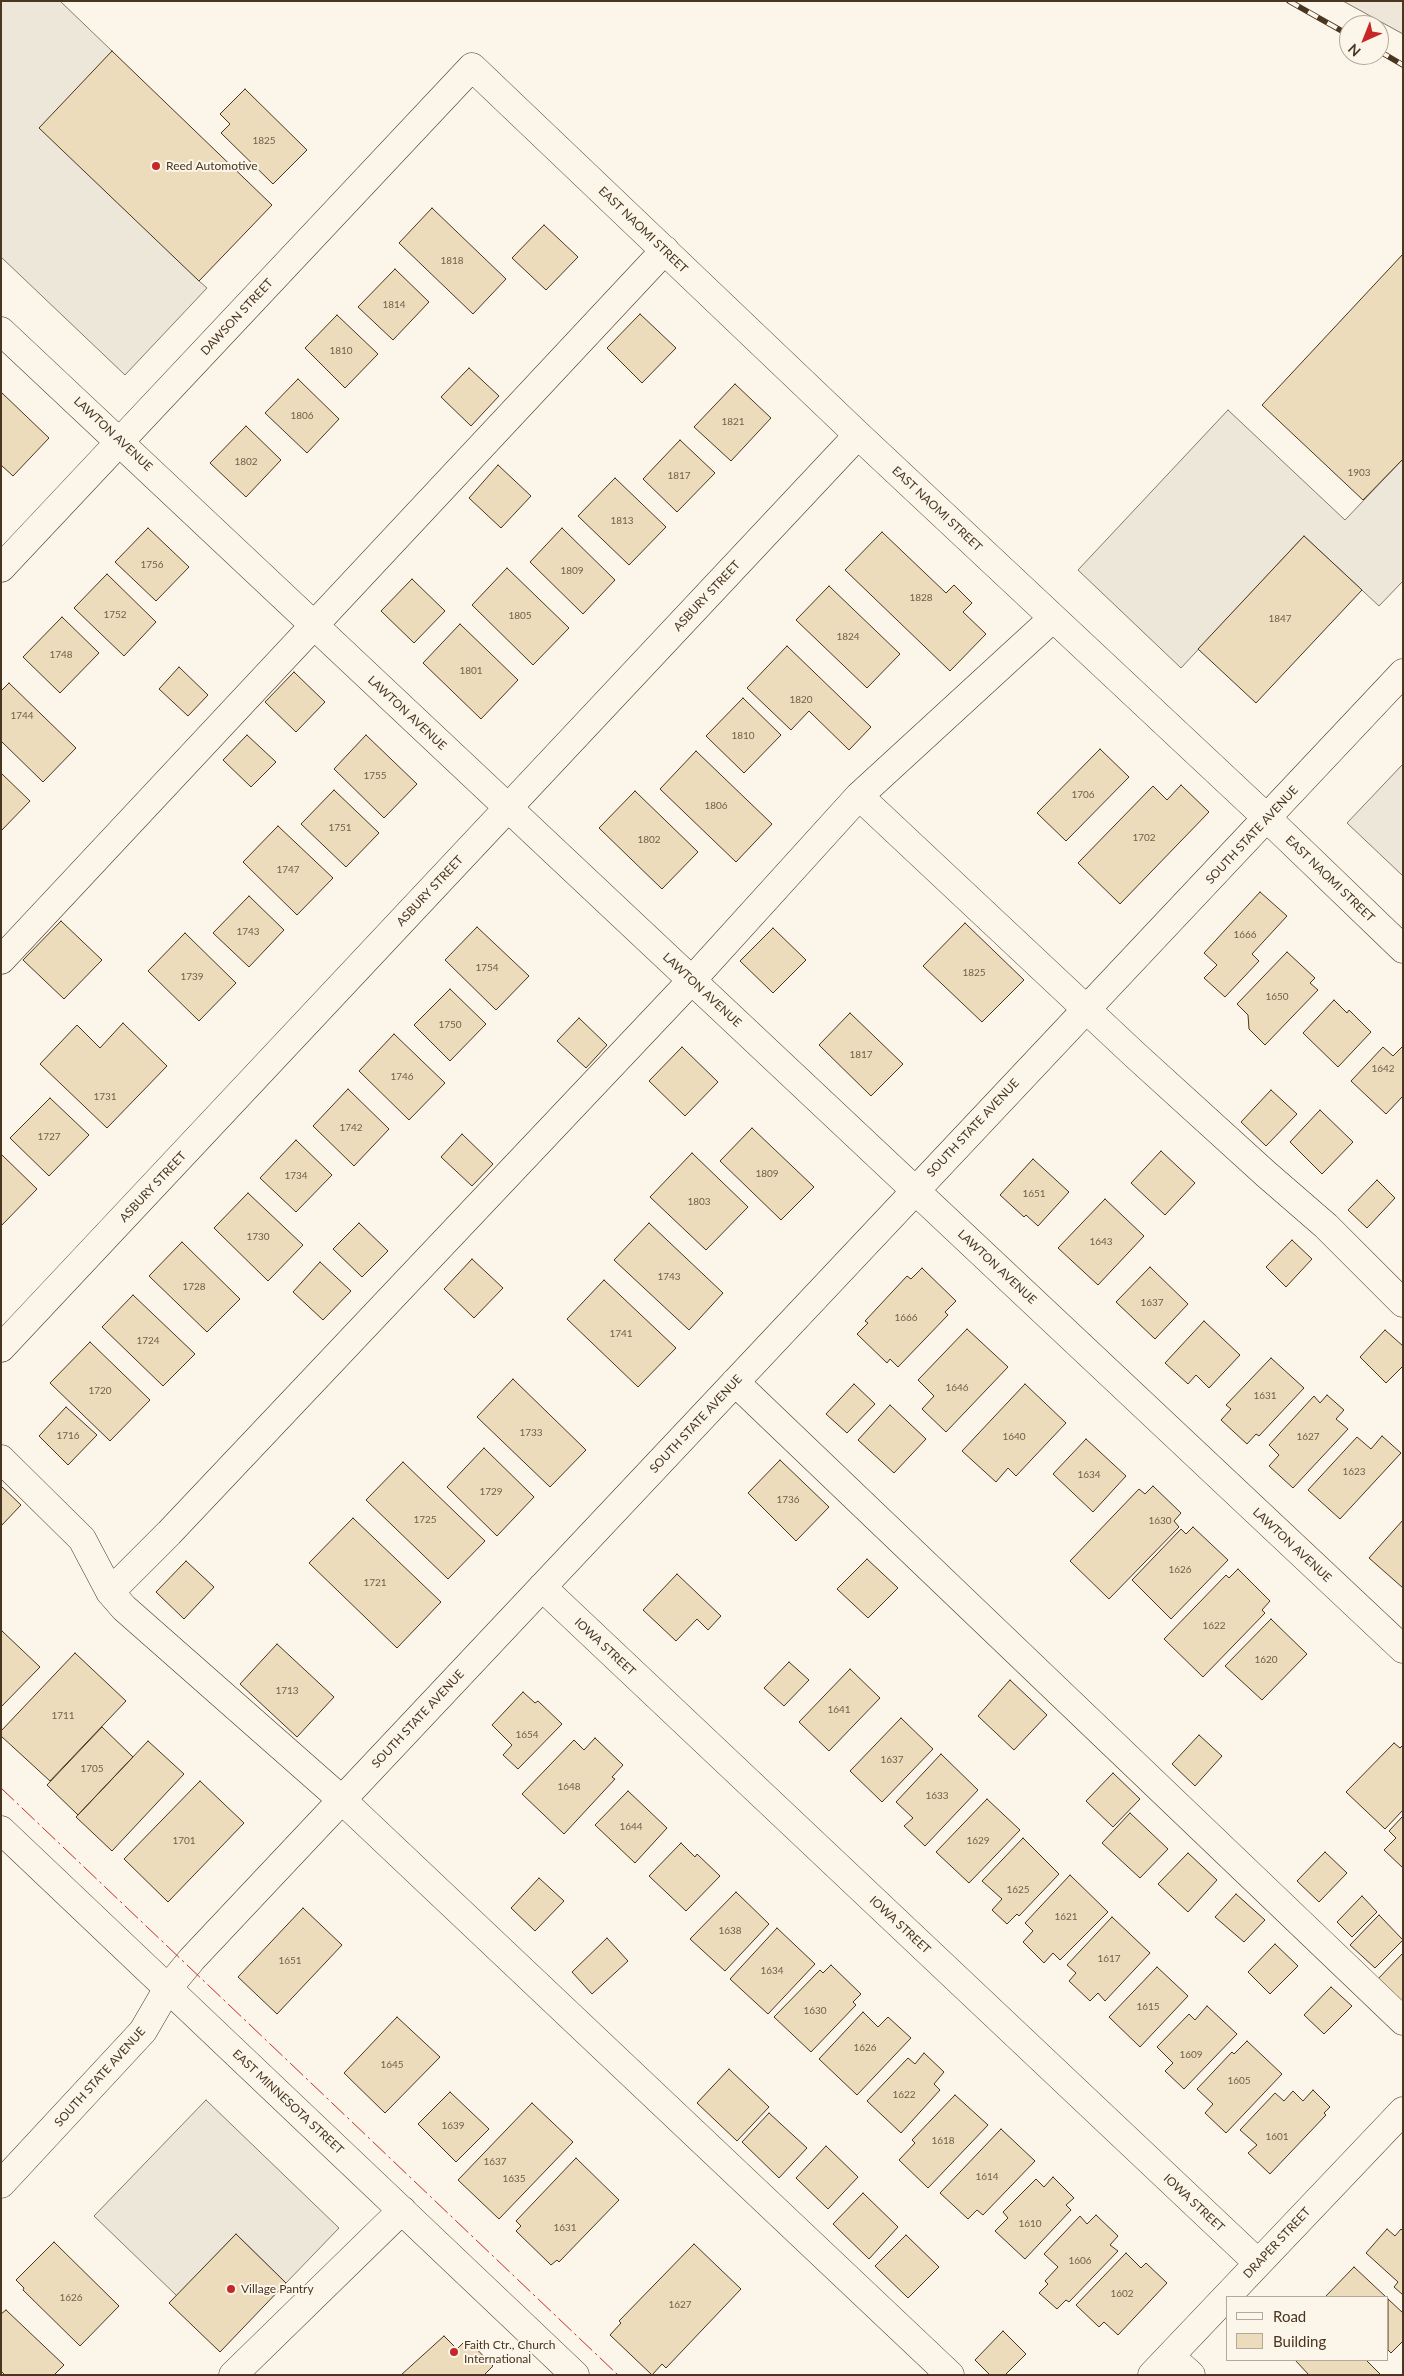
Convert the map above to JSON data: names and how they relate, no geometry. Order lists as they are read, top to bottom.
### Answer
{
  "streets": {
    "street": [
      "EAST NAOMI STREET",
      "DAWSON STREET",
      "LAWTON AVENUE",
      "ASBURY STREET",
      "SOUTH STATE AVENUE",
      "IOWA STREET",
      "EAST MINNESOTA STREET",
      "DRAPER STREET"
    ]
  },
  "crossings": [
    ["EAST NAOMI STREET", "DAWSON STREET"],
    ["EAST NAOMI STREET", "ASBURY STREET"],
    ["EAST NAOMI STREET", "SOUTH STATE AVENUE"],
    ["DAWSON STREET", "LAWTON AVENUE"],
    ["LAWTON AVENUE", "ASBURY STREET"],
    ["LAWTON AVENUE", "SOUTH STATE AVENUE"],
    ["SOUTH STATE AVENUE", "IOWA STREET"],
    ["SOUTH STATE AVENUE", "EAST MINNESOTA STREET"],
    ["IOWA STREET", "DRAPER STREET"]
  ],
  "places": ["Reed Automotive", "Village Pantry", "Faith Ctr., Church International"],
  "house_numbers": [
    "1825",
    "1818",
    "1814",
    "1810",
    "1806",
    "1821",
    "1802",
    "1903",
    "1817",
    "1813",
    "1756",
    "1809",
    "1828",
    "1752",
    "1805",
    "1847",
    "1824",
    "1748",
    "1801",
    "1820",
    "1744",
    "1810",
    "1755",
    "1706",
    "1806",
    "1751",
    "1702",
    "1802",
    "1747",
    "1743",
    "1666",
    "1754",
    "1825",
    "1739",
    "1650",
    "1750",
    "1817",
    "1642",
    "1746",
    "1731",
    "1742",
    "1727",
    "1809",
    "1734",
    "1651",
    "1803",
    "1730",
    "1643",
    "1743",
    "1728",
    "1637",
    "1666",
    "1741",
    "1724",
    "1646",
    "1720",
    "1631",
    "1733",
    "1716",
    "1640",
    "1627",
    "1623",
    "1634",
    "1729",
    "1736",
    "1725",
    "1630",
    "1626",
    "1721",
    "1622",
    "1620",
    "1713",
    "1641",
    "1711",
    "1654",
    "1637",
    "1705",
    "1648",
    "1633",
    "1644",
    "1701",
    "1629",
    "1625",
    "1621",
    "1638",
    "1617",
    "1651",
    "1634",
    "1615",
    "1630",
    "1626",
    "1609",
    "1645",
    "1605",
    "1622",
    "1639",
    "1601",
    "1618",
    "1637",
    "1614",
    "1635",
    "1610",
    "1631",
    "1606",
    "1602",
    "1626",
    "1627"
  ],
  "legend": ["Road", "Building"],
  "north": "bottom left"
}
